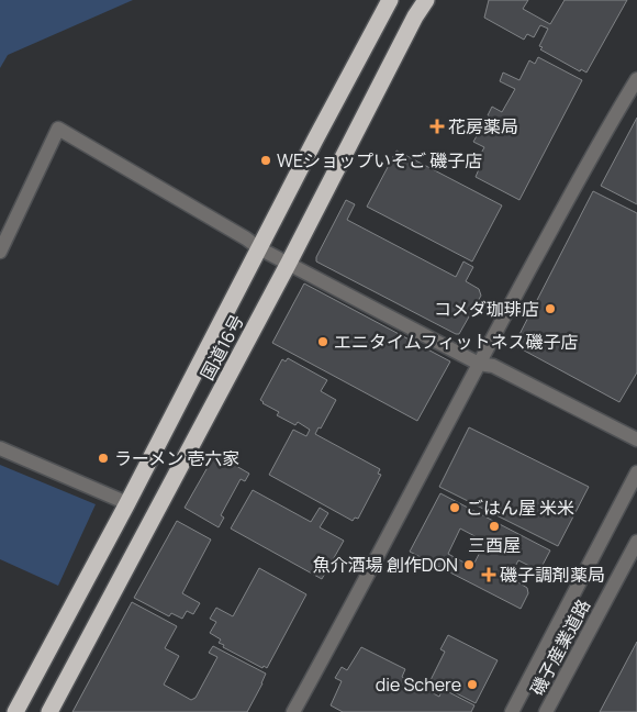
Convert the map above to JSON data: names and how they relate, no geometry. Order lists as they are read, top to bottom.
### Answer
{
  "streets": {
    "highway": ["国道16号"],
    "street": ["磯子産業道路"]
  },
  "places": {
    "health": ["花房薬局", "磯子調剤薬局"],
    "other": [
      "WEショップいそご 磯子店",
      "コメダ珈琲店",
      "エニタイムフィットネス磯子店",
      "ラーメン 壱六家",
      "ごはん屋 米米",
      "三酉屋",
      "魚介酒場 創作DON",
      "die Schere"
    ]
  }
}
